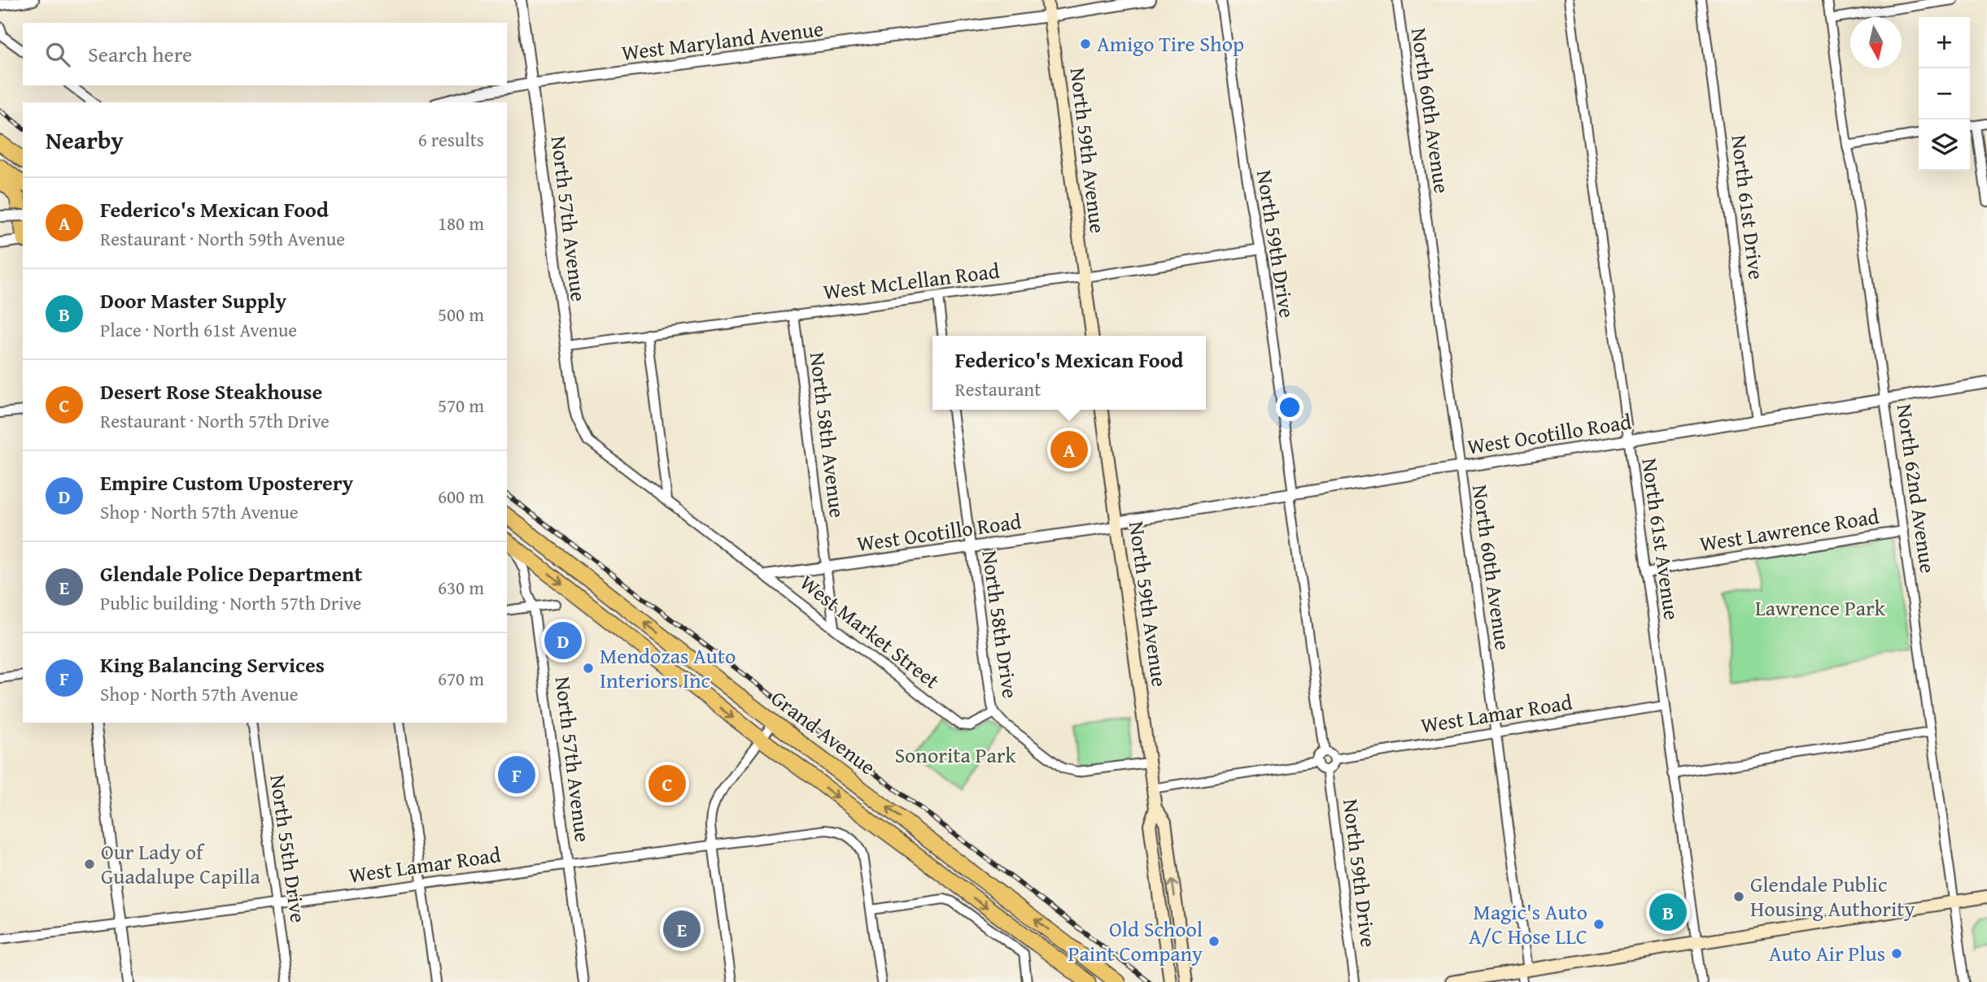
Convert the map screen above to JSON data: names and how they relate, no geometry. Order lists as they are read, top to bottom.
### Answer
{
  "streets": {
    "highway": ["Grand Avenue"],
    "main road": ["North 59th Avenue"],
    "street": [
      "West Maryland Avenue",
      "North 60th Avenue",
      "North 61st Drive",
      "North 57th Avenue",
      "North 59th Drive",
      "West McLellan Road",
      "West Ocotillo Road",
      "North 58th Avenue",
      "North 62nd Avenue",
      "West Lawrence Road",
      "North 61st Avenue",
      "North 58th Drive",
      "West Market Street",
      "West Lamar Road",
      "North 55th Drive"
    ]
  },
  "crossings": [
    ["West Maryland Avenue", "North 59th Avenue"],
    ["West Maryland Avenue", "North 57th Avenue"],
    ["North 60th Avenue", "West Ocotillo Road"],
    ["North 60th Avenue", "West Lamar Road"],
    ["North 59th Avenue", "West McLellan Road"],
    ["North 59th Avenue", "West Ocotillo Road"],
    ["North 61st Drive", "West Ocotillo Road"],
    ["North 57th Avenue", "West McLellan Road"],
    ["North 57th Avenue", "West Market Street"],
    ["North 57th Avenue", "West Lamar Road"],
    ["North 57th Avenue", "Grand Avenue"],
    ["North 59th Drive", "West McLellan Road"],
    ["North 59th Drive", "West Ocotillo Road"],
    ["North 59th Drive", "West Lamar Road"],
    ["West McLellan Road", "North 58th Avenue"],
    ["West Ocotillo Road", "North 58th Avenue"],
    ["West Ocotillo Road", "North 62nd Avenue"],
    ["West Ocotillo Road", "North 61st Avenue"],
    ["West Ocotillo Road", "North 58th Drive"],
    ["West Ocotillo Road", "West Market Street"],
    ["North 58th Avenue", "West Market Street"],
    ["North 62nd Avenue", "West Lawrence Road"],
    ["West Lawrence Road", "North 61st Avenue"],
    ["North 61st Avenue", "West Lamar Road"],
    ["North 58th Drive", "West Market Street"],
    ["West Lamar Road", "North 55th Drive"]
  ],
  "parks": ["Lawrence Park", "Sonorita Park"],
  "places": [
    "Amigo Tire Shop",
    "Mendozas Auto Interiors Inc",
    "Our Lady of Guadalupe Capilla",
    "Glendale Public Housing Authority",
    "Magic's Auto A/C Hose LLC",
    "Old School Paint Company",
    "Auto Air Plus"
  ],
  "north": "bottom",
  "page": {
    "map_buttons": ["+", "−"],
    "search": "Search here",
    "heading": ["Nearby", "6 results"],
    "list": [
      {
        "mark": "A",
        "name": "Federico's Mexican Food",
        "note": "Restaurant · North 59th Avenue",
        "value": "180 m"
      },
      {
        "mark": "B",
        "name": "Door Master Supply",
        "note": "Place · North 61st Avenue",
        "value": "500 m"
      },
      {
        "mark": "C",
        "name": "Desert Rose Steakhouse",
        "note": "Restaurant · North 57th Drive",
        "value": "570 m"
      },
      {
        "mark": "D",
        "name": "Empire Custom Uposterery",
        "note": "Shop · North 57th Avenue",
        "value": "600 m"
      },
      {
        "mark": "E",
        "name": "Glendale Police Department",
        "note": "Public building · North 57th Drive",
        "value": "630 m"
      },
      {
        "mark": "F",
        "name": "King Balancing Services",
        "note": "Shop · North 57th Avenue",
        "value": "670 m"
      }
    ],
    "popup": ["Federico's Mexican Food", "Restaurant"],
    "pins": [
      "A",
      "D",
      "F",
      "C",
      "B",
      "E"
    ]
  }
}
